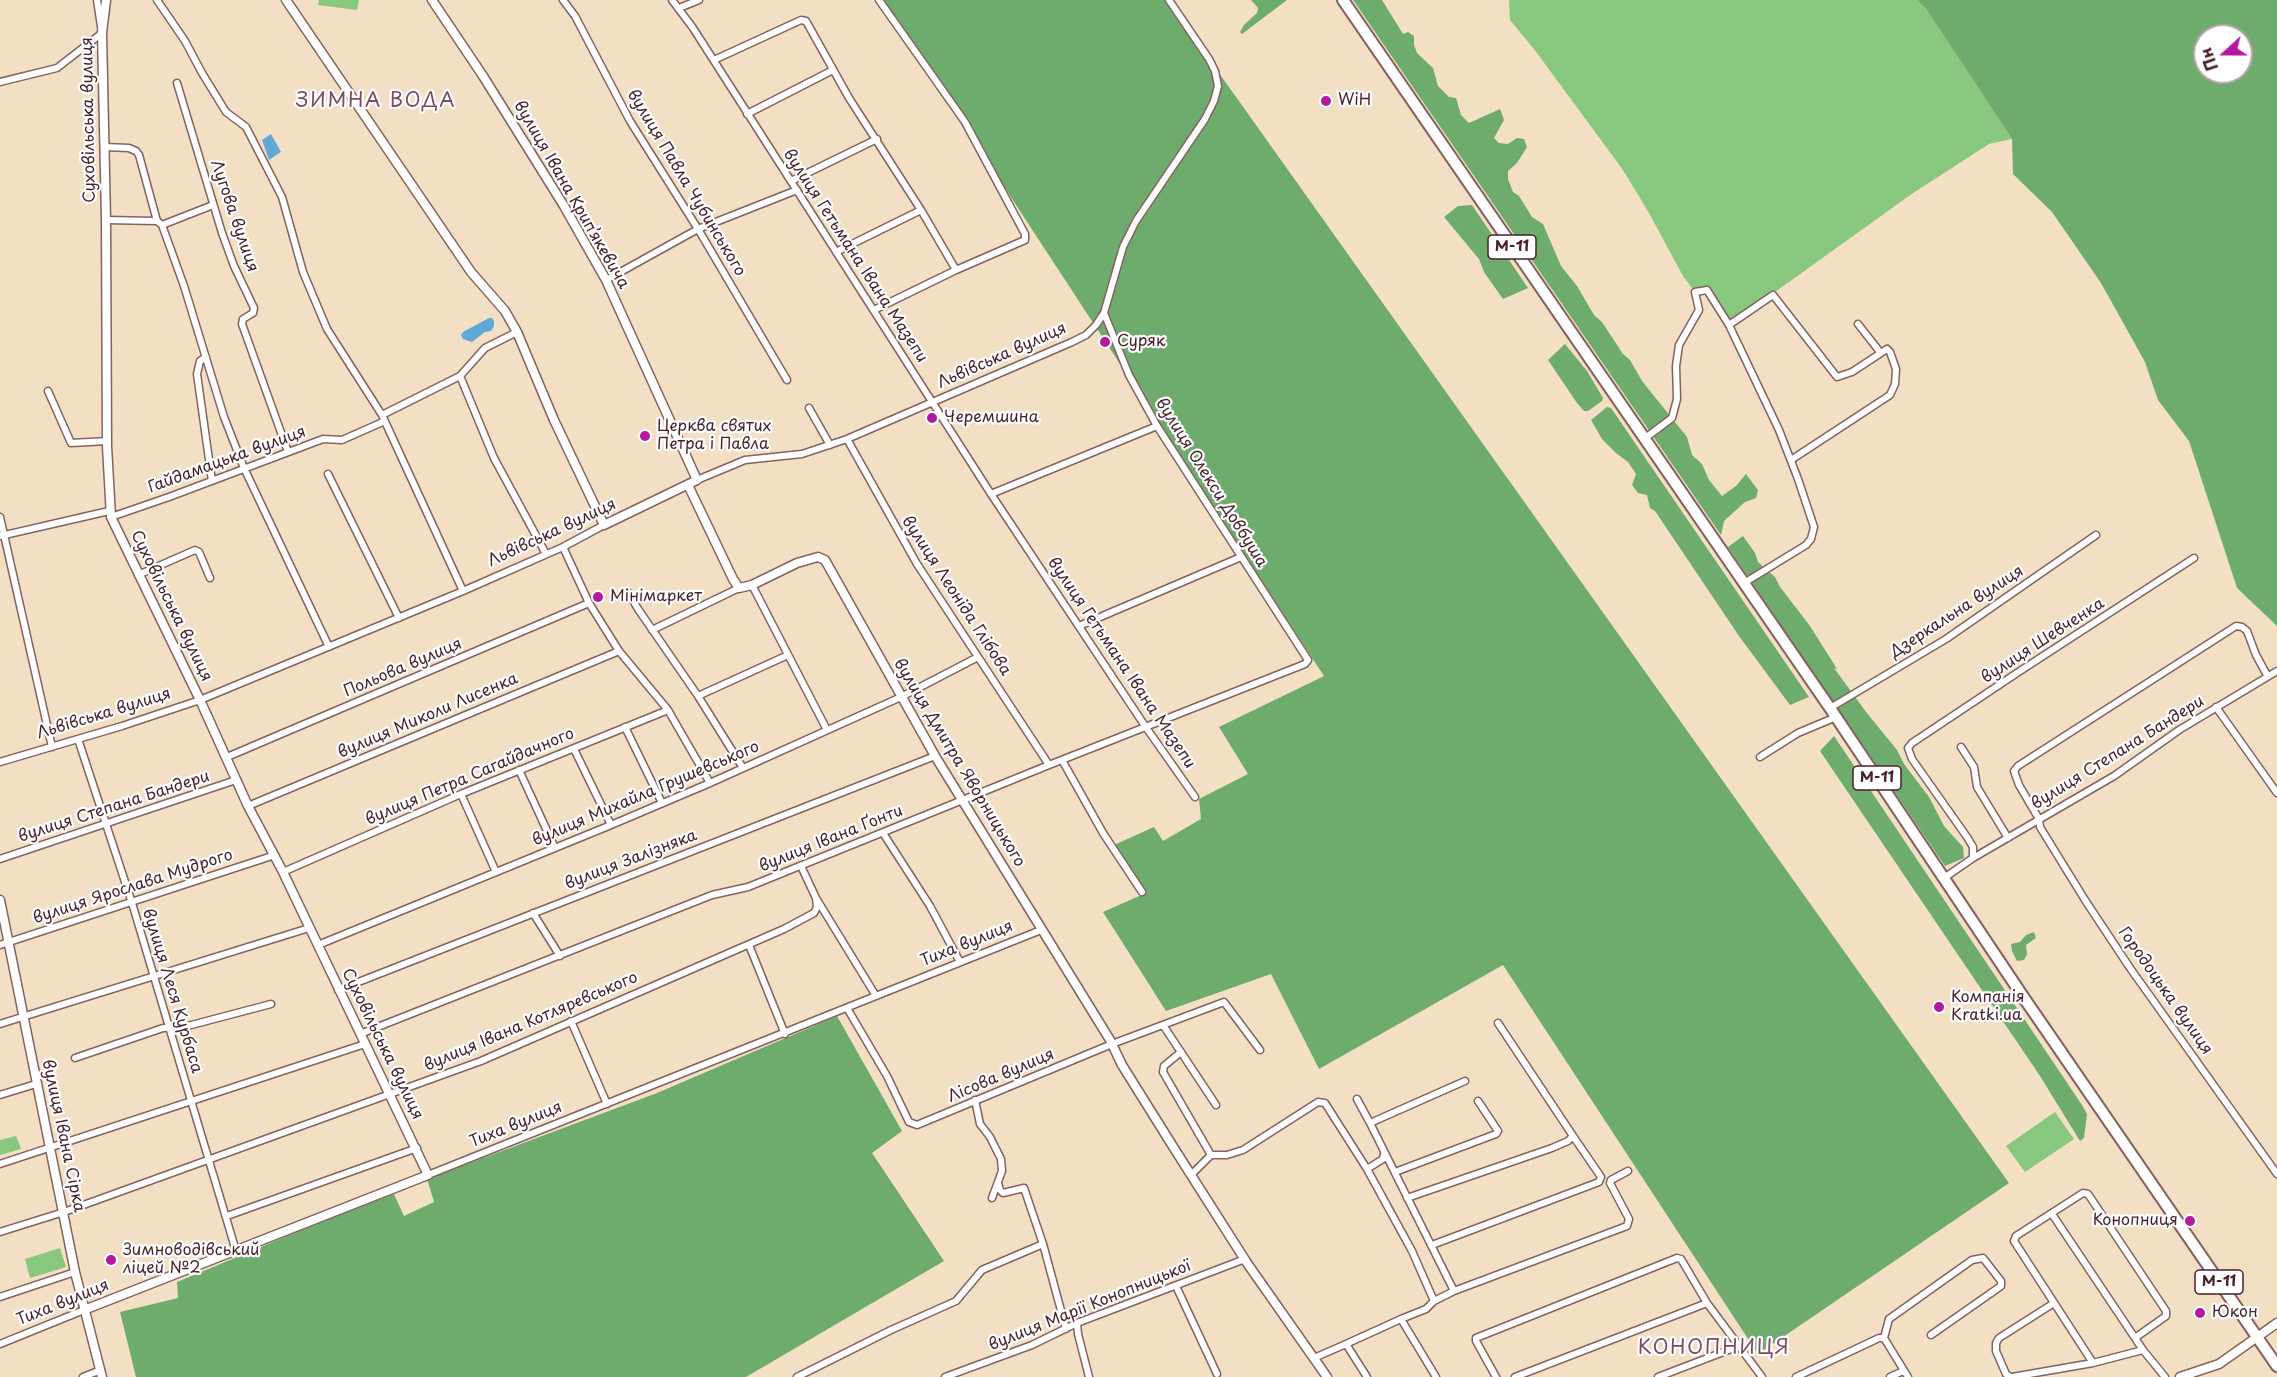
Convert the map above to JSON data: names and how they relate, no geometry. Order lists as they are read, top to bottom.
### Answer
{
  "streets": {
    "highway": ["М-11"],
    "street": [
      "Суховільська вулиця",
      "вулиця Павла Чубинського",
      "вулиця Івана Крипʼякевича",
      "Лугова вулиця",
      "вулиця Гетьмана Івана Мазепи",
      "Львівська вулиця",
      "Гайдамацька вулиця",
      "вулиця Олекси Довбуша",
      "вулиця Леоніда Глібова",
      "Дзеркальна вулиця",
      "вулиця Шевченка",
      "Польова вулиця",
      "вулиця Миколи Лисенка",
      "вулиця Степана Бандери",
      "вулиця Дмитра Яворницького",
      "вулиця Петра Сагайдачного",
      "вулиця Михайла Грушевського",
      "вулиця Івана Ґонти",
      "вулиця Залізняка",
      "вулиця Ярослава Мудрого",
      "Тиха вулиця",
      "вулиця Леся Курбаса",
      "Городоцька вулиця",
      "вулиця Івана Котляревського",
      "Лісова вулиця",
      "вулиця Івана Сірка",
      "вулиця Марії Конопницької"
    ]
  },
  "crossings": [
    ["Суховільська вулиця", "Львівська вулиця"],
    ["Суховільська вулиця", "Гайдамацька вулиця"],
    ["Суховільська вулиця", "Польова вулиця"],
    ["Суховільська вулиця", "вулиця Миколи Лисенка"],
    ["Суховільська вулиця", "вулиця Степана Бандери"],
    ["Суховільська вулиця", "вулиця Петра Сагайдачного"],
    ["Суховільська вулиця", "вулиця Михайла Грушевського"],
    ["Суховільська вулиця", "вулиця Івана Ґонти"],
    ["Суховільська вулиця", "вулиця Залізняка"],
    ["Суховільська вулиця", "вулиця Ярослава Мудрого"],
    ["Суховільська вулиця", "Тиха вулиця"],
    ["Суховільська вулиця", "вулиця Івана Котляревського"],
    ["вулиця Івана Крипʼякевича", "Львівська вулиця"],
    ["Лугова вулиця", "Гайдамацька вулиця"],
    ["М-11", "Дзеркальна вулиця"],
    ["М-11", "вулиця Степана Бандери"],
    ["вулиця Гетьмана Івана Мазепи", "Львівська вулиця"],
    ["вулиця Гетьмана Івана Мазепи", "вулиця Івана Ґонти"],
    ["Львівська вулиця", "вулиця Олекси Довбуша"],
    ["Львівська вулиця", "вулиця Леоніда Глібова"],
    ["Львівська вулиця", "вулиця Леся Курбаса"],
    ["вулиця Олекси Довбуша", "вулиця Івана Ґонти"],
    ["вулиця Леоніда Глібова", "вулиця Михайла Грушевського"],
    ["вулиця Леоніда Глібова", "вулиця Івана Ґонти"],
    ["вулиця Шевченка", "вулиця Степана Бандери"],
    ["вулиця Степана Бандери", "вулиця Леся Курбаса"],
    ["вулиця Степана Бандери", "Городоцька вулиця"],
    ["вулиця Дмитра Яворницького", "вулиця Михайла Грушевського"],
    ["вулиця Дмитра Яворницького", "вулиця Івана Ґонти"],
    ["вулиця Дмитра Яворницького", "вулиця Залізняка"],
    ["вулиця Дмитра Яворницького", "Тиха вулиця"],
    ["вулиця Дмитра Яворницького", "Лісова вулиця"],
    ["вулиця Дмитра Яворницького", "вулиця Марії Конопницької"],
    ["вулиця Ярослава Мудрого", "вулиця Леся Курбаса"],
    ["вулиця Ярослава Мудрого", "вулиця Івана Сірка"],
    ["Тиха вулиця", "вулиця Леся Курбаса"],
    ["Тиха вулиця", "Лісова вулиця"],
    ["Тиха вулиця", "вулиця Івана Сірка"],
    ["вулиця Леся Курбаса", "вулиця Івана Котляревського"],
    ["вулиця Івана Котляревського", "вулиця Івана Сірка"]
  ],
  "districts": ["ЗИМНА ВОДА", "КОНОПНИЦЯ"],
  "places": [
    "WiH",
    "Суряк",
    "Черемшина",
    "Церква святих Петра і Павла",
    "Мінімаркет",
    "Компанія Kratki.ua",
    "Конопниця",
    "Зимноводівський ліцей №2",
    "Юкон"
  ],
  "north": "left"
}
